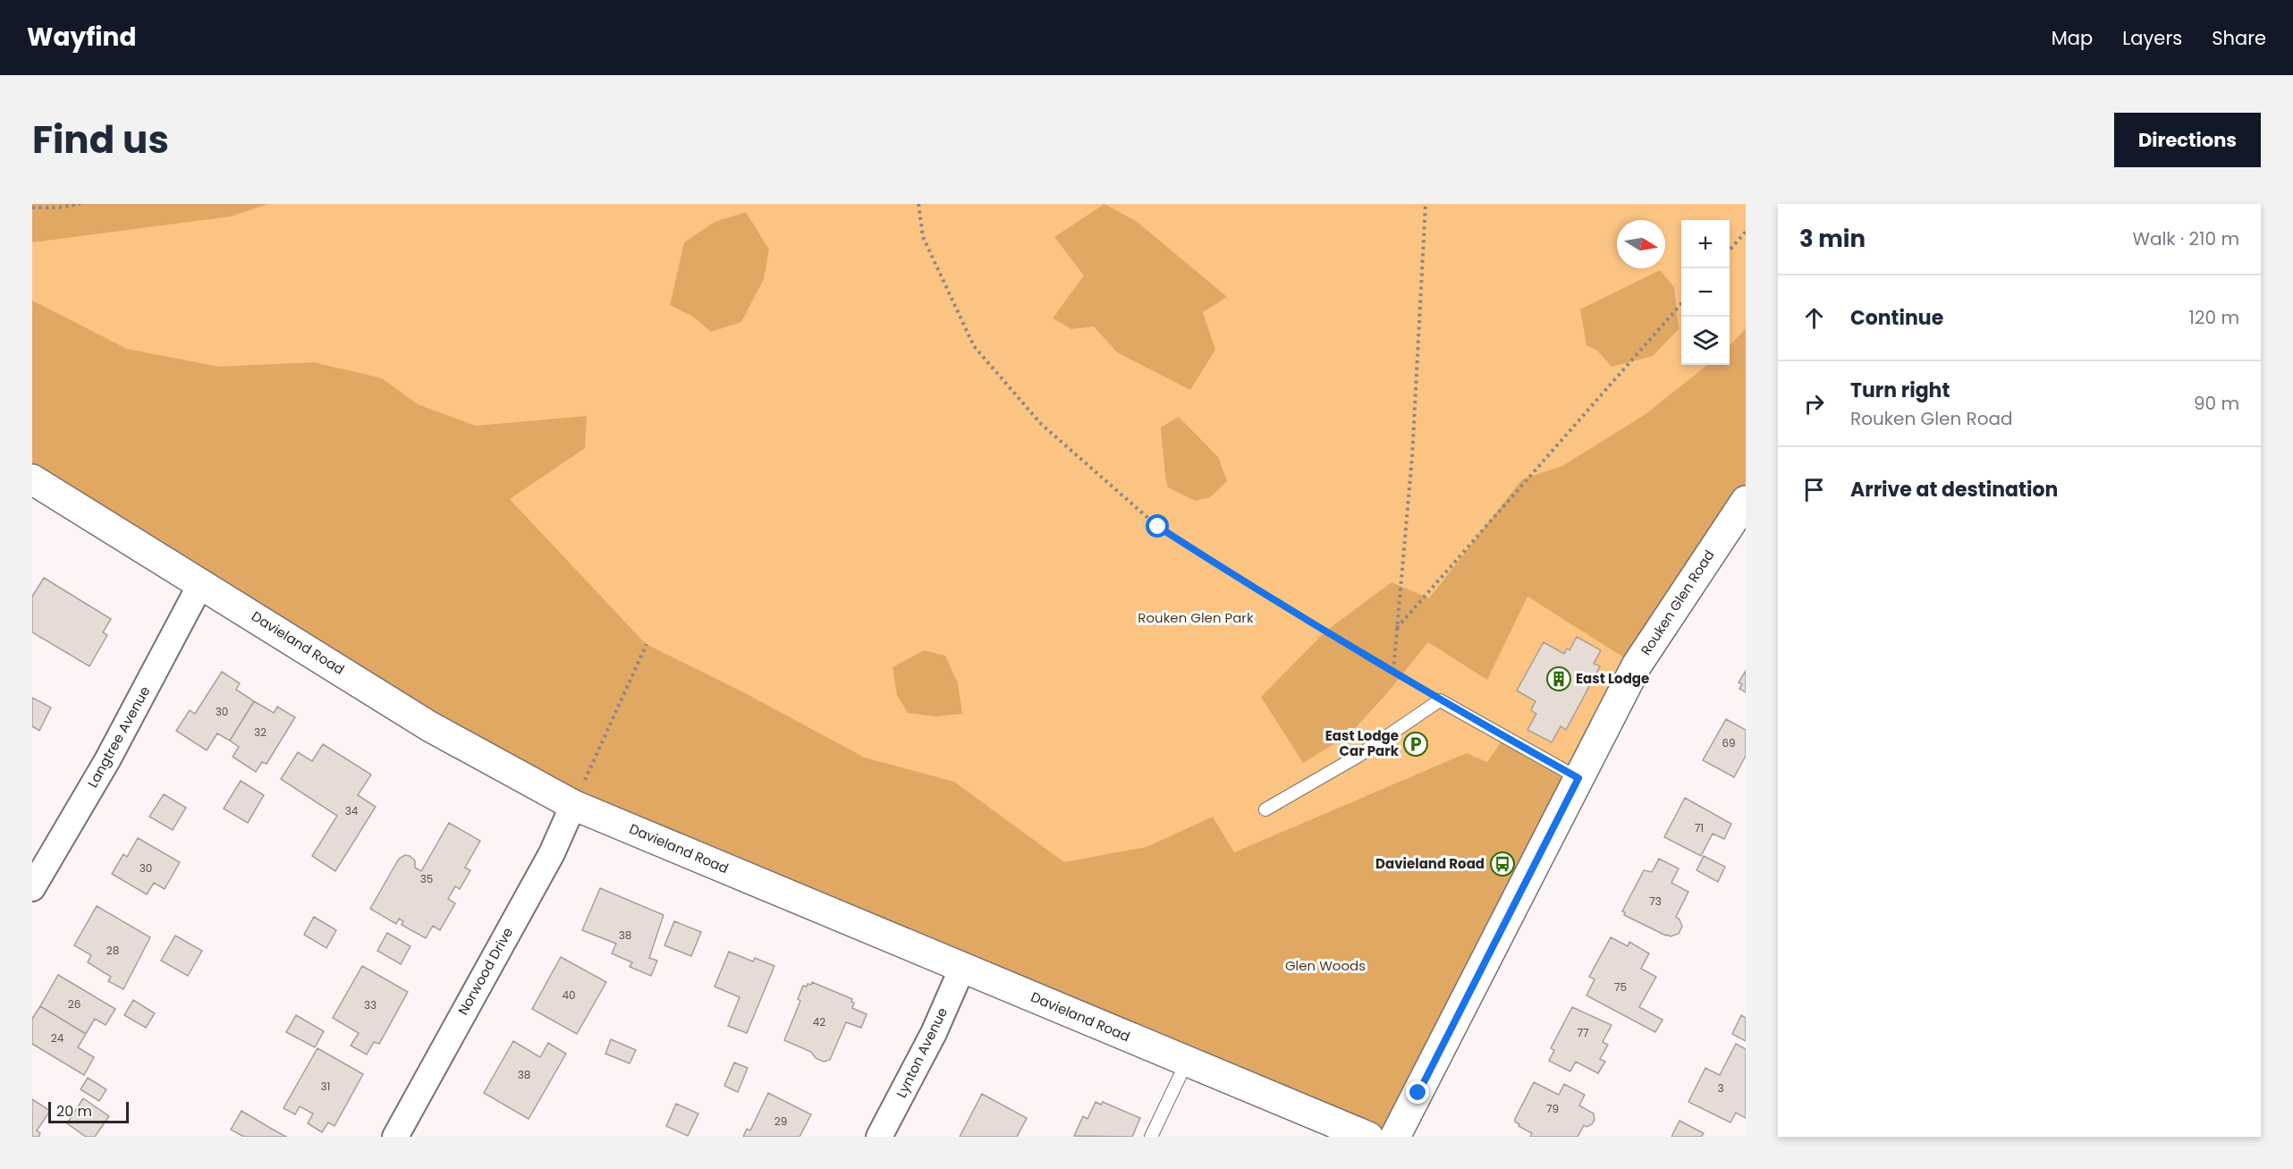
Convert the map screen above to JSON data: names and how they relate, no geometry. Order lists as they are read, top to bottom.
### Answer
{
  "streets": {
    "street": [
      "Rouken Glen Road",
      "Davieland Road",
      "Langtree Avenue",
      "Norwood Drive",
      "Lynton Avenue"
    ]
  },
  "crossings": [
    ["Davieland Road", "Langtree Avenue"],
    ["Davieland Road", "Norwood Drive"],
    ["Davieland Road", "Lynton Avenue"]
  ],
  "parks": ["Rouken Glen Park", "Glen Woods"],
  "places": {
    "building": ["East Lodge"],
    "parking": ["East Lodge Car Park"],
    "bus stop": ["Davieland Road"]
  },
  "house_numbers": [
    "30",
    "32",
    "69",
    "34",
    "71",
    "30",
    "35",
    "73",
    "38",
    "28",
    "75",
    "40",
    "26",
    "33",
    "42",
    "77",
    "24",
    "38",
    "31",
    "3",
    "79",
    "29"
  ],
  "scale_bar": "20 m",
  "north": "right",
  "page": {
    "header": "Wayfind",
    "nav": ["Map", "Layers", "Share"],
    "title": "Find us",
    "buttons": "Directions",
    "heading": ["3 min", "Walk · 210 m"],
    "map_buttons": ["+", "−"],
    "list": [
      ["Continue", "120 m"],
      ["Turn right", "Rouken Glen Road", "90 m"],
      "Arrive at destination"
    ],
    "scale": "20 m"
  }
}
